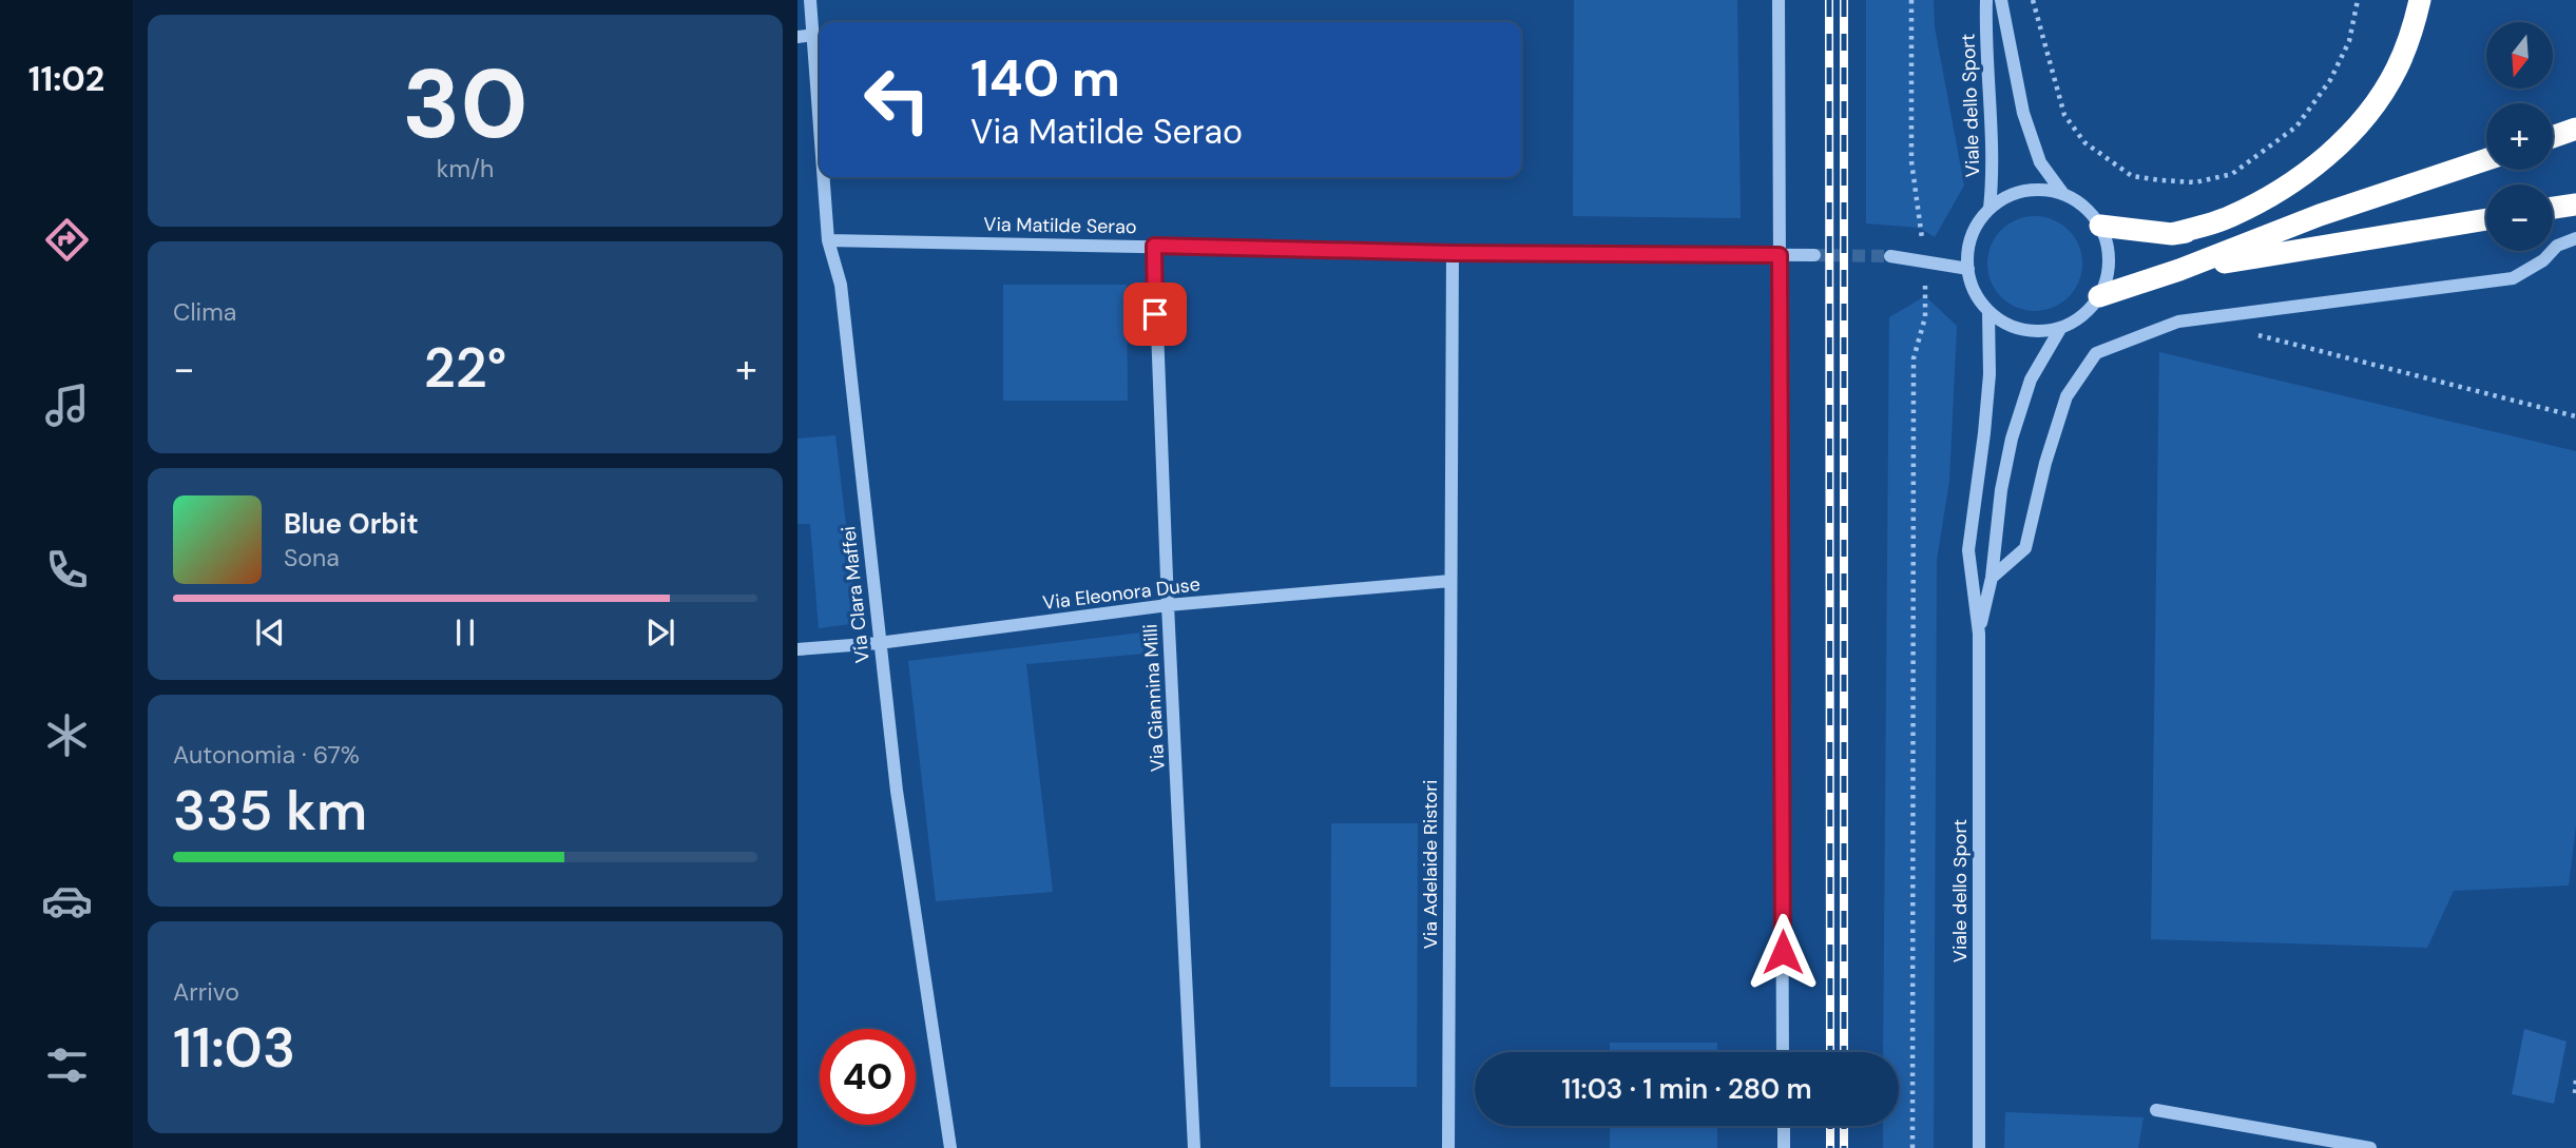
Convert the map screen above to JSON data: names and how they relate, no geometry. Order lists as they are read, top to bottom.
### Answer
{
  "streets": {
    "street": [
      "Viale dello Sport",
      "Via Matilde Serao",
      "Via Eleonora Duse",
      "Via Clara Maffei",
      "Via Giannina Milli",
      "Via Adelaide Ristori"
    ]
  },
  "crossings": [
    ["Via Matilde Serao", "Via Clara Maffei"],
    ["Via Matilde Serao", "Via Giannina Milli"],
    ["Via Matilde Serao", "Via Adelaide Ristori"],
    ["Via Eleonora Duse", "Via Clara Maffei"],
    ["Via Eleonora Duse", "Via Giannina Milli"],
    ["Via Eleonora Duse", "Via Adelaide Ristori"]
  ],
  "north": "bottom",
  "page": {
    "tabs": "11:02",
    "tile": [
      ["30", "km/h"],
      "Clima",
      ["Autonomia · 67%", "335 km"],
      ["Arrivo", "11:03"]
    ],
    "map_buttons": ["+", "−"],
    "turn": ["140 m", "Via Matilde Serao"],
    "heat": ["−", "22°", "+"],
    "song": ["Blue Orbit", "Sona"],
    "limit": "40",
    "trip": "11:03 · 1 min · 280 m"
  }
}
